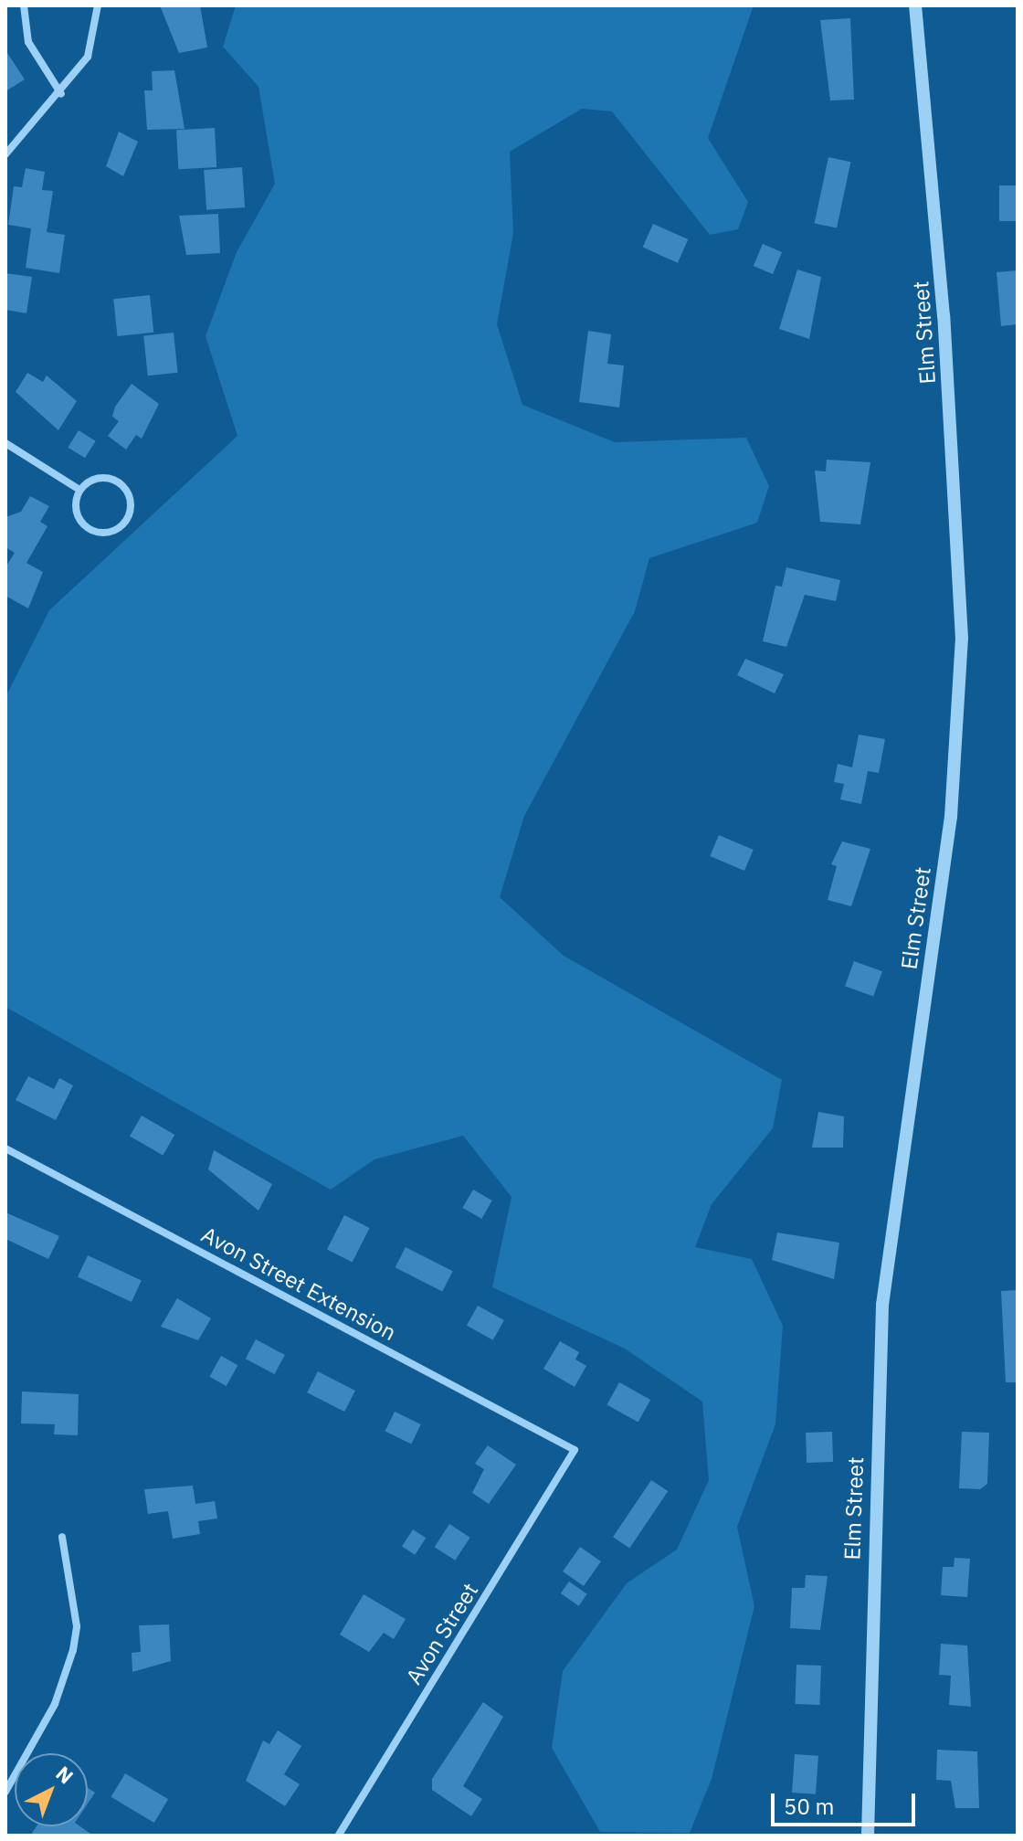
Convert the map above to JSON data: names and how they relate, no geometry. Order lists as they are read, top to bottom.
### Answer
{
  "streets": {
    "street": ["Elm Street", "Avon Street Extension", "Avon Street"]
  },
  "crossings": [
    ["Avon Street Extension", "Avon Street"]
  ],
  "scale_bar": "50 m",
  "north": "top right"
}
